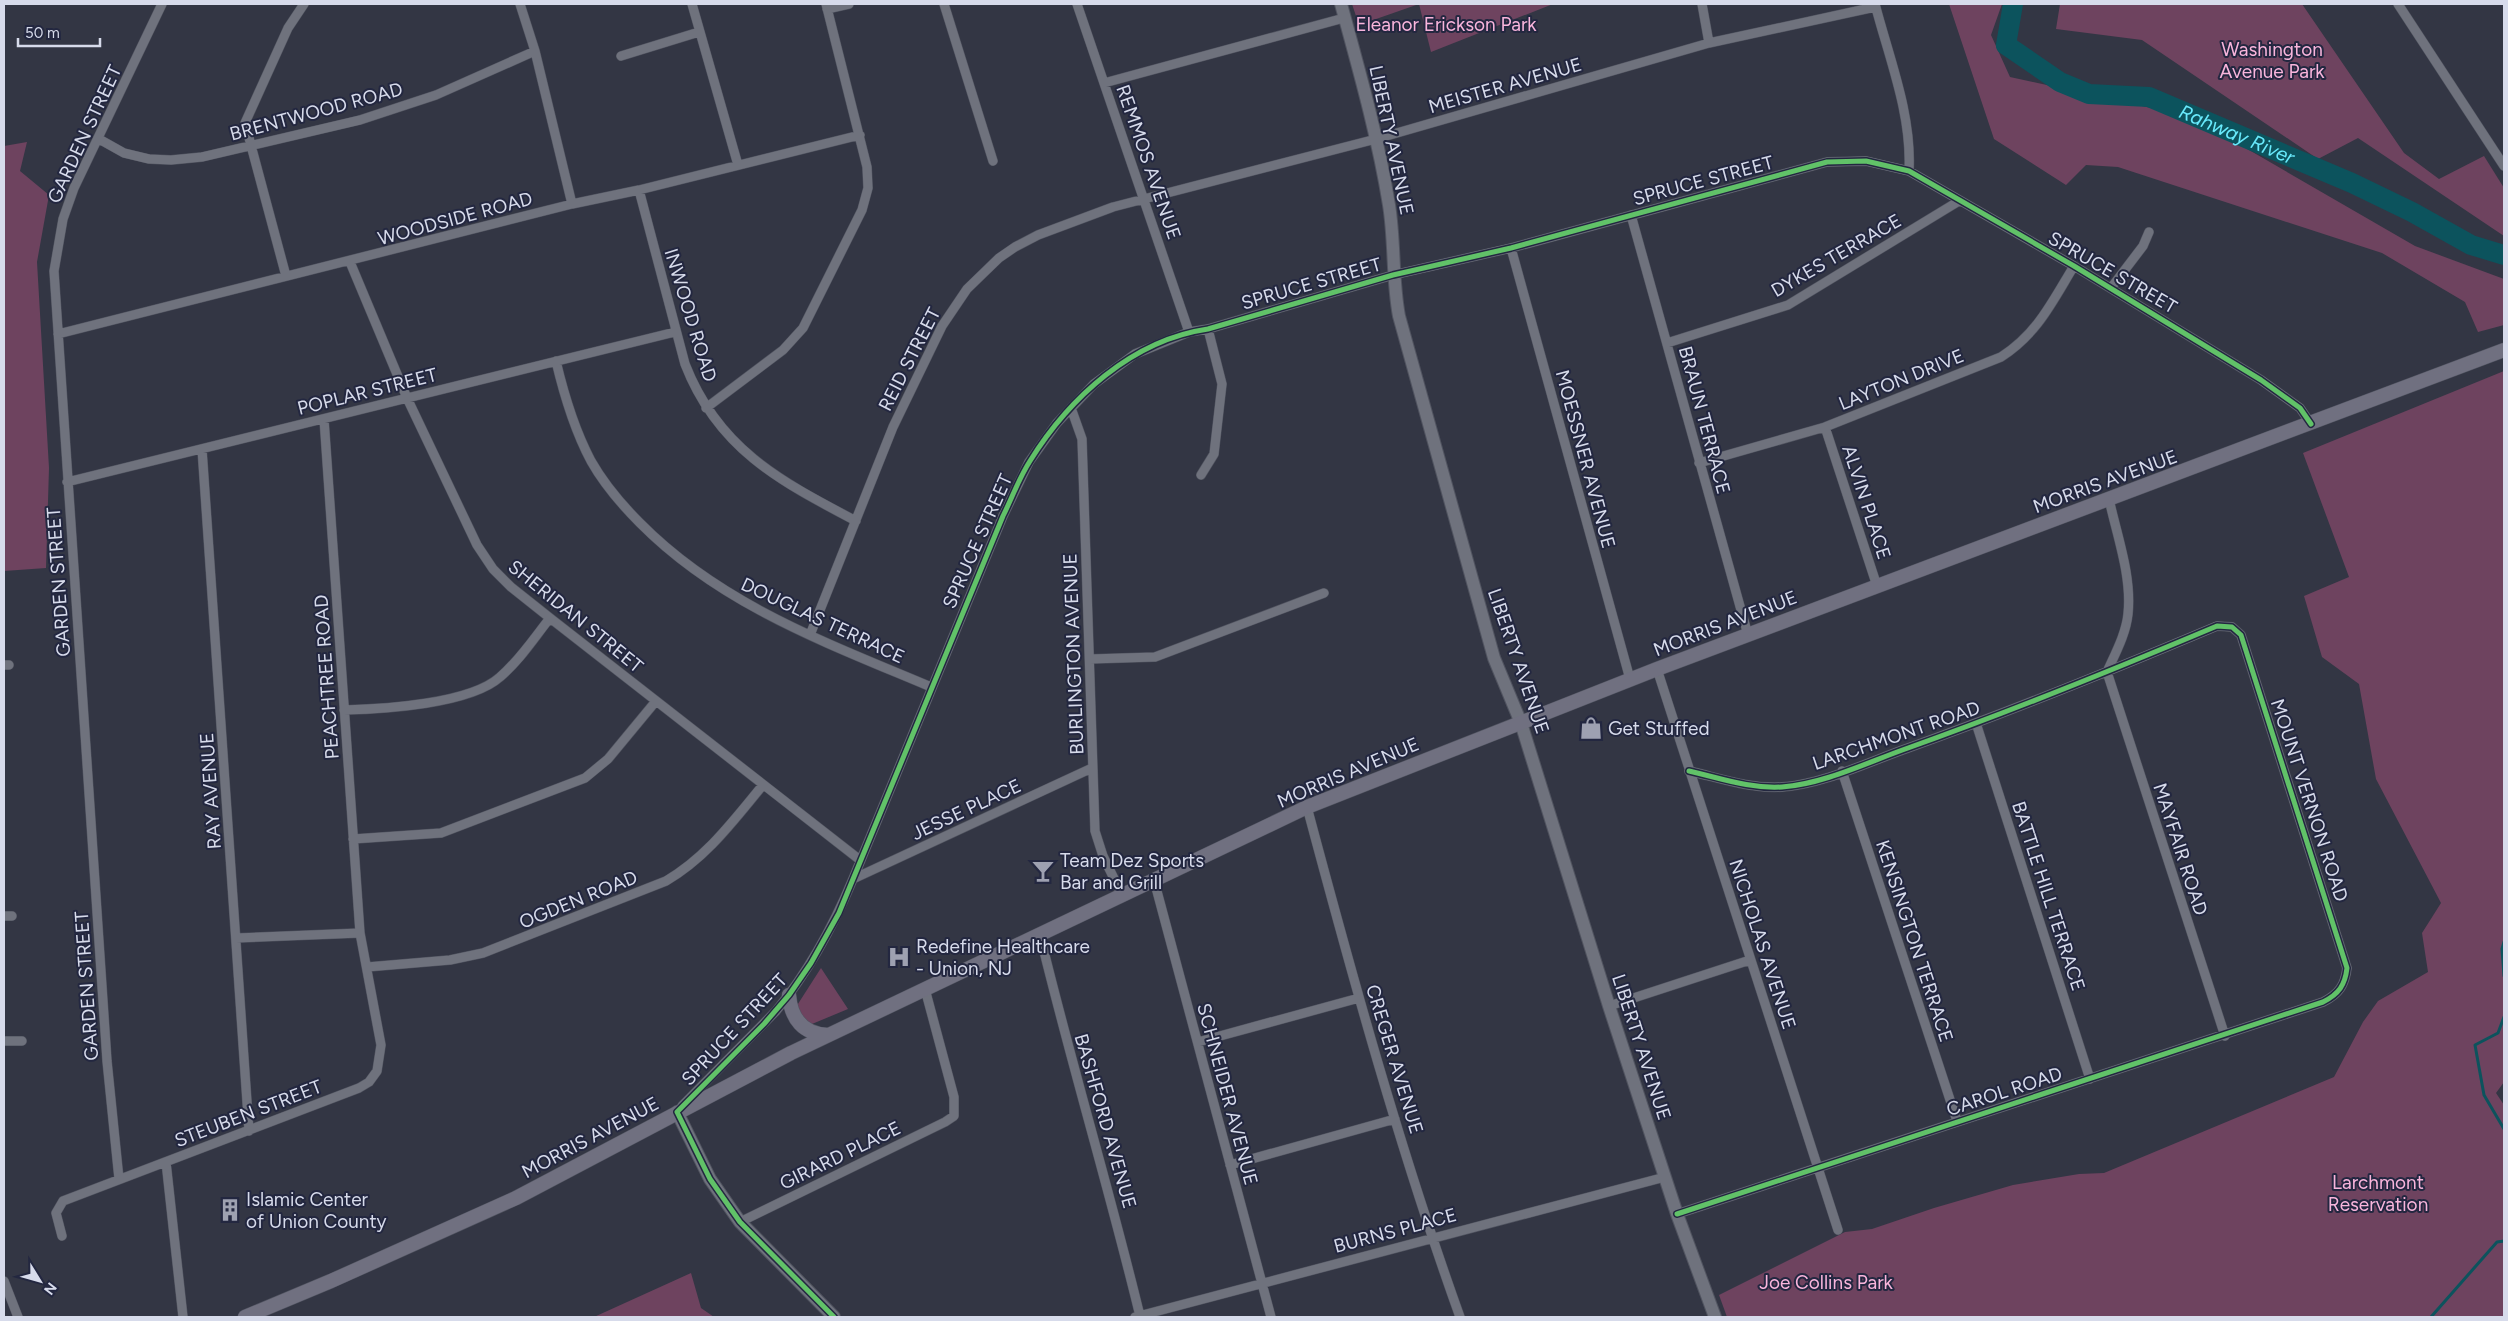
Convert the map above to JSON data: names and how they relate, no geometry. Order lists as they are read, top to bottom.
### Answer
{
  "streets": {
    "main road": ["MORRIS AVENUE"],
    "street": [
      "MEISTER AVENUE",
      "BRENTWOOD ROAD",
      "GARDEN STREET",
      "LIBERTY AVENUE",
      "REMMOS AVENUE",
      "SPRUCE STREET",
      "WOODSIDE ROAD",
      "DYKES TERRACE",
      "INWOOD ROAD",
      "REID STREET",
      "LAYTON DRIVE",
      "POPLAR STREET",
      "BRAUN TERRACE",
      "MOESSNER AVENUE",
      "ALVIN PLACE",
      "SHERIDAN STREET",
      "DOUGLAS TERRACE",
      "BURLINGTON AVENUE",
      "PEACHTREE ROAD",
      "LARCHMONT ROAD",
      "RAY AVENUE",
      "MOUNT VERNON ROAD",
      "JESSE PLACE",
      "MAYFAIR ROAD",
      "BATTLE HILL TERRACE",
      "OGDEN ROAD",
      "KENSINGTON TERRACE",
      "NICHOLAS AVENUE",
      "CREGER AVENUE",
      "CAROL ROAD",
      "SCHNEIDER AVENUE",
      "STEUBEN STREET",
      "BASHFORD AVENUE",
      "GIRARD PLACE",
      "BURNS PLACE"
    ]
  },
  "crossings": [
    ["MEISTER AVENUE", "LIBERTY AVENUE"],
    ["MEISTER AVENUE", "REMMOS AVENUE"],
    ["MEISTER AVENUE", "REID STREET"],
    ["BRENTWOOD ROAD", "GARDEN STREET"],
    ["GARDEN STREET", "WOODSIDE ROAD"],
    ["GARDEN STREET", "POPLAR STREET"],
    ["GARDEN STREET", "STEUBEN STREET"],
    ["LIBERTY AVENUE", "SPRUCE STREET"],
    ["LIBERTY AVENUE", "MORRIS AVENUE"],
    ["LIBERTY AVENUE", "CAROL ROAD"],
    ["LIBERTY AVENUE", "BURNS PLACE"],
    ["REMMOS AVENUE", "SPRUCE STREET"],
    ["REMMOS AVENUE", "REID STREET"],
    ["SPRUCE STREET", "DYKES TERRACE"],
    ["SPRUCE STREET", "LAYTON DRIVE"],
    ["SPRUCE STREET", "BRAUN TERRACE"],
    ["SPRUCE STREET", "MOESSNER AVENUE"],
    ["SPRUCE STREET", "MORRIS AVENUE"],
    ["SPRUCE STREET", "SHERIDAN STREET"],
    ["SPRUCE STREET", "DOUGLAS TERRACE"],
    ["SPRUCE STREET", "BURLINGTON AVENUE"],
    ["SPRUCE STREET", "JESSE PLACE"],
    ["WOODSIDE ROAD", "INWOOD ROAD"],
    ["WOODSIDE ROAD", "SHERIDAN STREET"],
    ["DYKES TERRACE", "BRAUN TERRACE"],
    ["INWOOD ROAD", "REID STREET"],
    ["INWOOD ROAD", "POPLAR STREET"],
    ["REID STREET", "DOUGLAS TERRACE"],
    ["LAYTON DRIVE", "BRAUN TERRACE"],
    ["LAYTON DRIVE", "ALVIN PLACE"],
    ["POPLAR STREET", "SHERIDAN STREET"],
    ["POPLAR STREET", "DOUGLAS TERRACE"],
    ["POPLAR STREET", "PEACHTREE ROAD"],
    ["POPLAR STREET", "RAY AVENUE"],
    ["BRAUN TERRACE", "MORRIS AVENUE"],
    ["MOESSNER AVENUE", "MORRIS AVENUE"],
    ["MORRIS AVENUE", "ALVIN PLACE"],
    ["MORRIS AVENUE", "BURLINGTON AVENUE"],
    ["MORRIS AVENUE", "NICHOLAS AVENUE"],
    ["MORRIS AVENUE", "CREGER AVENUE"],
    ["MORRIS AVENUE", "SCHNEIDER AVENUE"],
    ["MORRIS AVENUE", "BASHFORD AVENUE"],
    ["MORRIS AVENUE", "GIRARD PLACE"],
    ["SHERIDAN STREET", "OGDEN ROAD"],
    ["BURLINGTON AVENUE", "JESSE PLACE"],
    ["PEACHTREE ROAD", "OGDEN ROAD"],
    ["PEACHTREE ROAD", "STEUBEN STREET"],
    ["LARCHMONT ROAD", "MOUNT VERNON ROAD"],
    ["LARCHMONT ROAD", "MAYFAIR ROAD"],
    ["LARCHMONT ROAD", "BATTLE HILL TERRACE"],
    ["LARCHMONT ROAD", "KENSINGTON TERRACE"],
    ["LARCHMONT ROAD", "NICHOLAS AVENUE"],
    ["RAY AVENUE", "STEUBEN STREET"],
    ["MOUNT VERNON ROAD", "CAROL ROAD"],
    ["MAYFAIR ROAD", "CAROL ROAD"],
    ["BATTLE HILL TERRACE", "CAROL ROAD"],
    ["OGDEN ROAD", "STEUBEN STREET"],
    ["KENSINGTON TERRACE", "CAROL ROAD"],
    ["NICHOLAS AVENUE", "CAROL ROAD"],
    ["CREGER AVENUE", "BURNS PLACE"],
    ["SCHNEIDER AVENUE", "BURNS PLACE"],
    ["BASHFORD AVENUE", "BURNS PLACE"]
  ],
  "water": ["Rahway River"],
  "parks": [
    "Eleanor Erickson Park",
    "Washington Avenue Park",
    "Larchmont Reservation",
    "Joe Collins Park"
  ],
  "places": {
    "shop": ["Get Stuffed"],
    "bar": ["Team Dez Sports Bar and Grill"],
    "hospital": ["Redefine Healthcare - Union, NJ"],
    "building": ["Islamic Center of Union County"]
  },
  "scale_bar": "50 m",
  "north": "bottom right"
}
